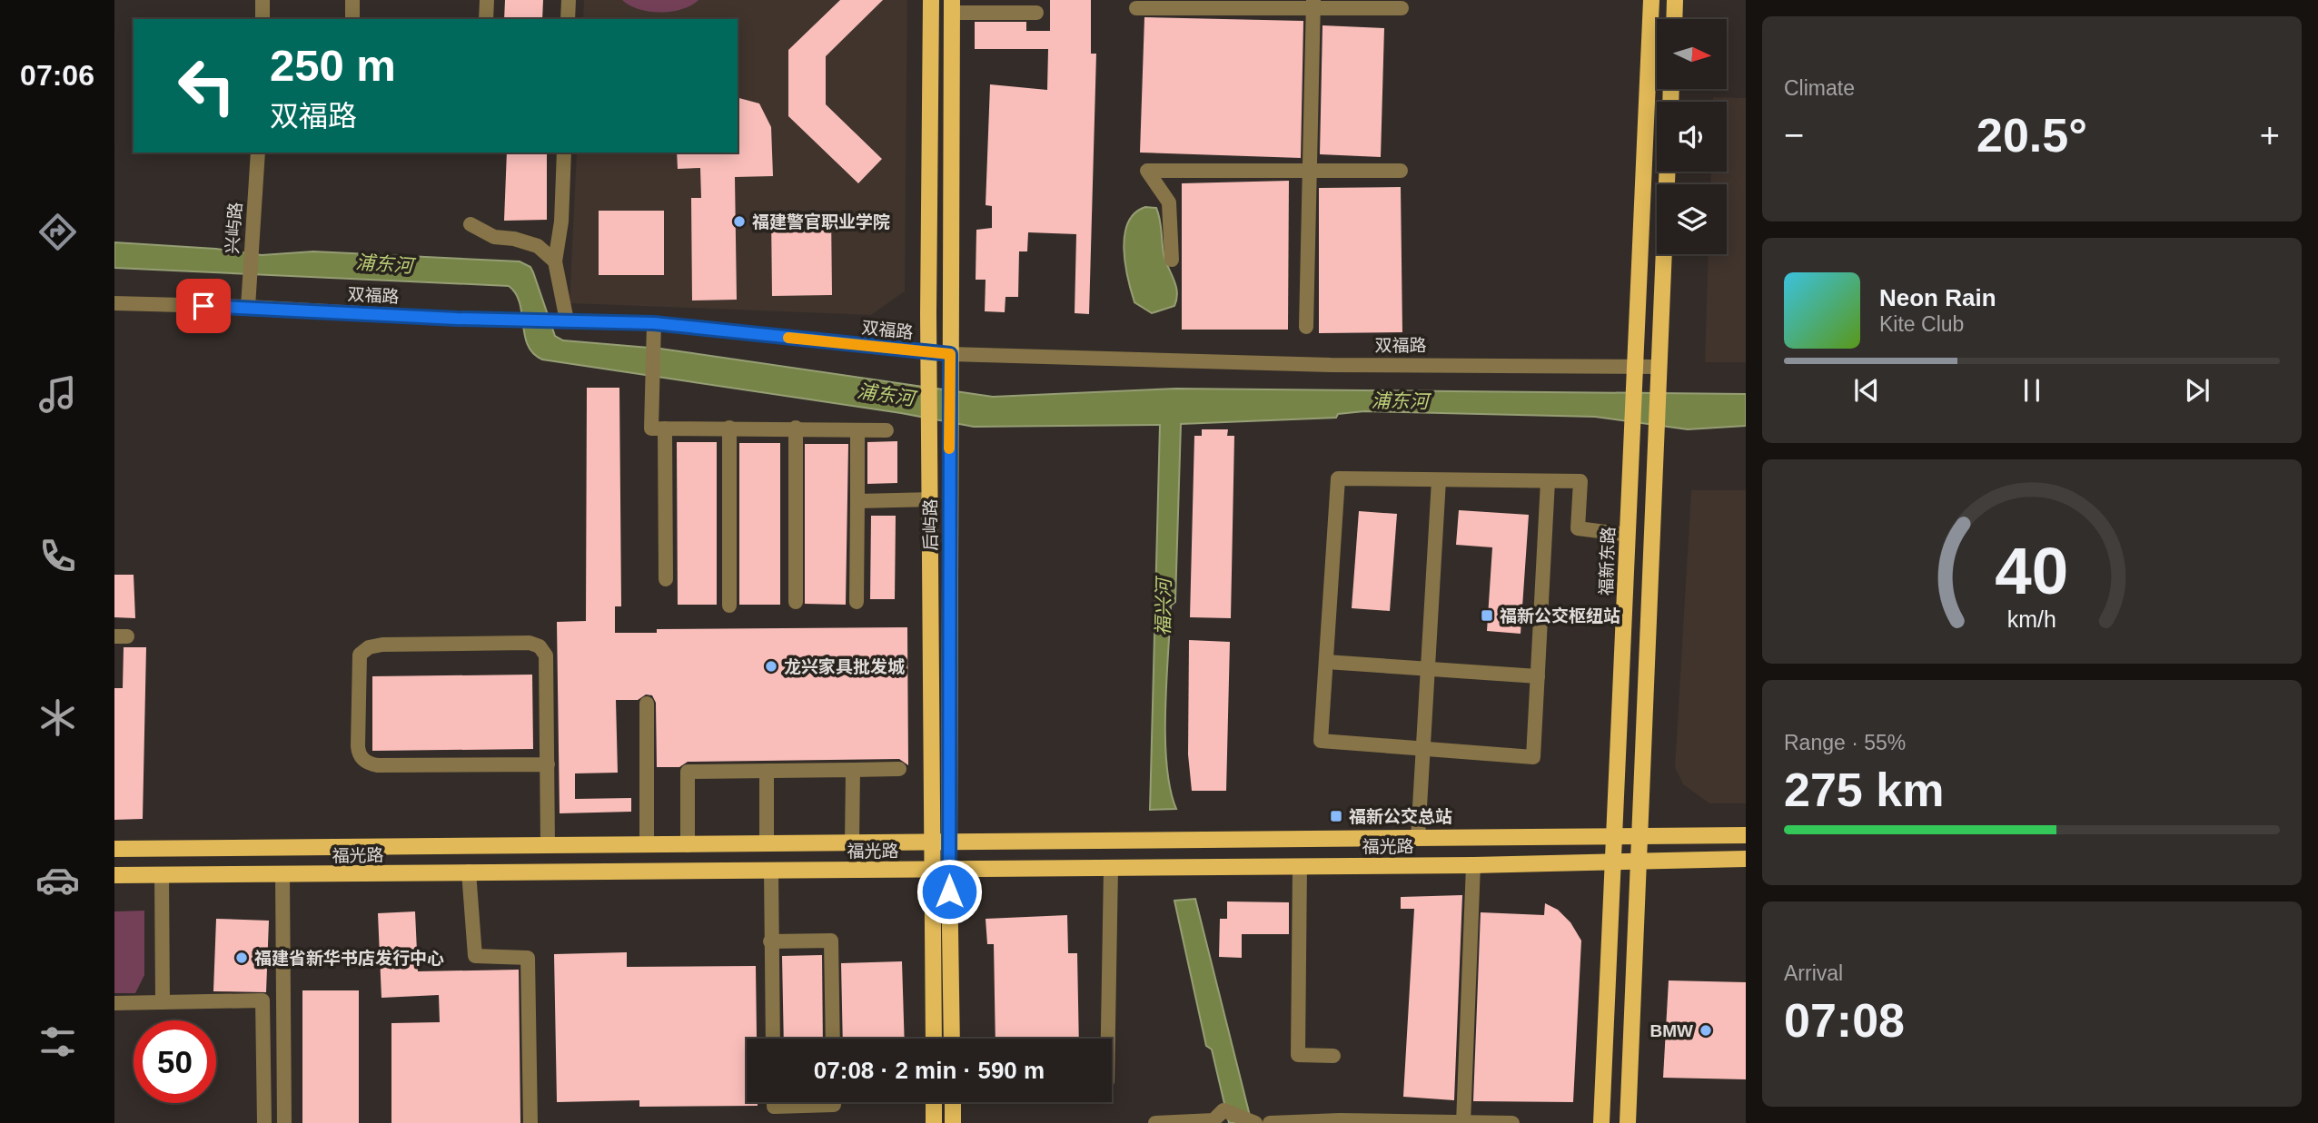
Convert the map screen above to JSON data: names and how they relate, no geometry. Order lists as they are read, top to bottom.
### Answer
{
  "streets": {
    "main road": ["后屿路", "福新东路", "福光路"],
    "street": ["兴屿路", "双福路"]
  },
  "crossings": [
    ["兴屿路", "双福路"],
    ["双福路", "后屿路"],
    ["双福路", "福新东路"],
    ["后屿路", "福光路"],
    ["福新东路", "福光路"]
  ],
  "water": ["浦东河", "福兴河"],
  "places": {
    "other": [
      "福建警官职业学院",
      "龙兴家具批发城",
      "福建省新华书店发行中心",
      "BMW"
    ],
    "transit": ["福新公交枢纽站", "福新公交总站"]
  },
  "north": "right",
  "page": {
    "tabs": "07:06",
    "tile": [
      "Climate",
      ["Range · 55%", "275 km"],
      ["Arrival", "07:08"]
    ],
    "turn": ["250 m", "双福路"],
    "heat": ["−", "20.5°", "+"],
    "song": ["Neon Rain", "Kite Club"],
    "limit": "50",
    "trip": "07:08 · 2 min · 590 m",
    "gauge": ["40", "km/h"]
  }
}
